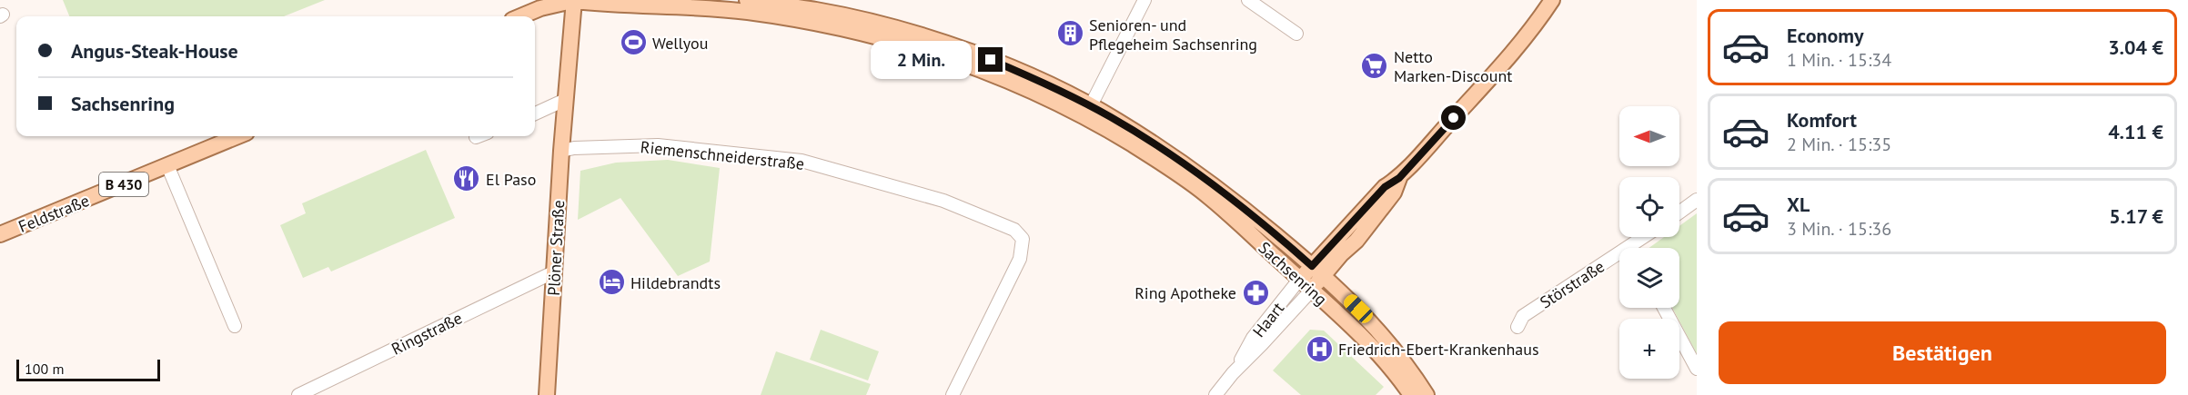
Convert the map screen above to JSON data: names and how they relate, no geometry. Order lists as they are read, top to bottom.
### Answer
{
  "streets": {
    "main road": [
      "B 430",
      "Feldstraße",
      "Plöner Straße",
      "Sachsenring",
      "Haart"
    ],
    "street": ["Riemenschneiderstraße", "Störstraße", "Ringstraße"]
  },
  "crossings": [
    ["Riemenschneiderstraße", "Plöner Straße"],
    ["Plöner Straße", "Sachsenring"],
    ["Plöner Straße", "Ringstraße"],
    ["Sachsenring", "Haart"]
  ],
  "places": {
    "building": ["Senioren- und Pflegeheim Sachsenring"],
    "sports": ["Wellyou"],
    "supermarket": ["Netto Marken-Discount"],
    "restaurant": ["El Paso"],
    "hotel": ["Hildebrandts"],
    "pharmacy": ["Ring Apotheke"],
    "hospital": ["Friedrich-Ebert-Krankenhaus"]
  },
  "scale_bar": "100 m",
  "north": "left",
  "page": {
    "list": [
      {
        "name": "Economy",
        "note": "1 Min. · 15:34",
        "value": "3.04 €"
      },
      {
        "name": "Komfort",
        "note": "2 Min. · 15:35",
        "value": "4.11 €"
      },
      {
        "name": "XL",
        "note": "3 Min. · 15:36",
        "value": "5.17 €"
      }
    ],
    "banner": ["Angus-Steak-House", "Sachsenring"],
    "bubble": "2 Min.",
    "map_buttons": "+",
    "buttons": "Bestätigen",
    "scale": "100 m"
  }
}
